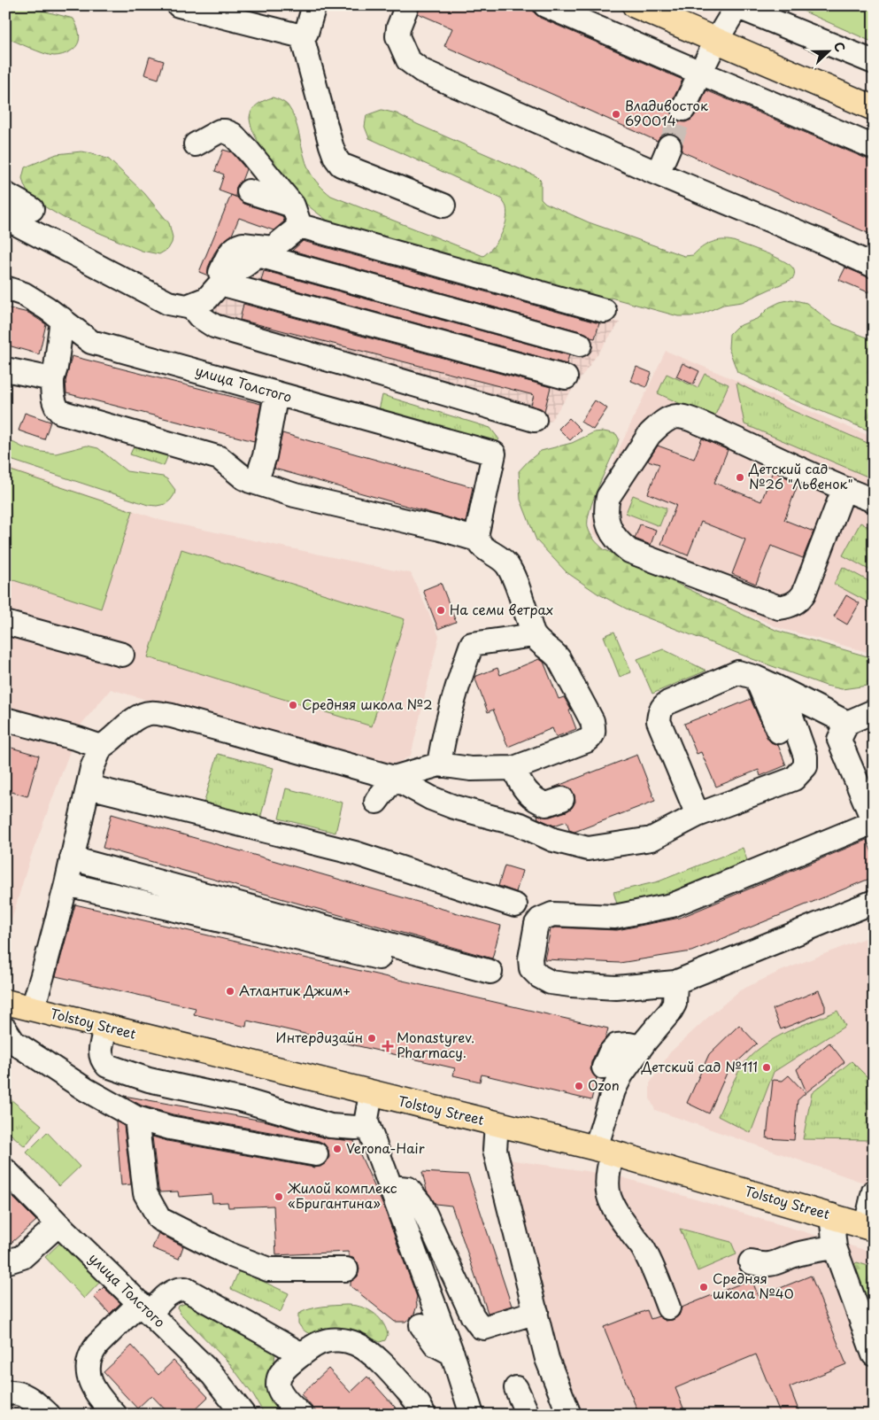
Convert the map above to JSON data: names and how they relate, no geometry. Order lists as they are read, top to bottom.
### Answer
{
  "streets": {
    "main road": ["Tolstoy Street"],
    "street": ["улица Толстого"]
  },
  "places": {
    "other": [
      "Владивосток 690014",
      "Детский сад №26 \"Львенок\"",
      "На семи ветрах",
      "Средняя школа №2",
      "Атлантик Джим+",
      "Интердизайн",
      "Детский сад №111",
      "Ozon",
      "Verona-Hair",
      "Жилой комплекс «Бригантина»",
      "Средняя школа №40"
    ],
    "health": ["Monastyrev. Pharmacy."]
  },
  "north": "right"
}
